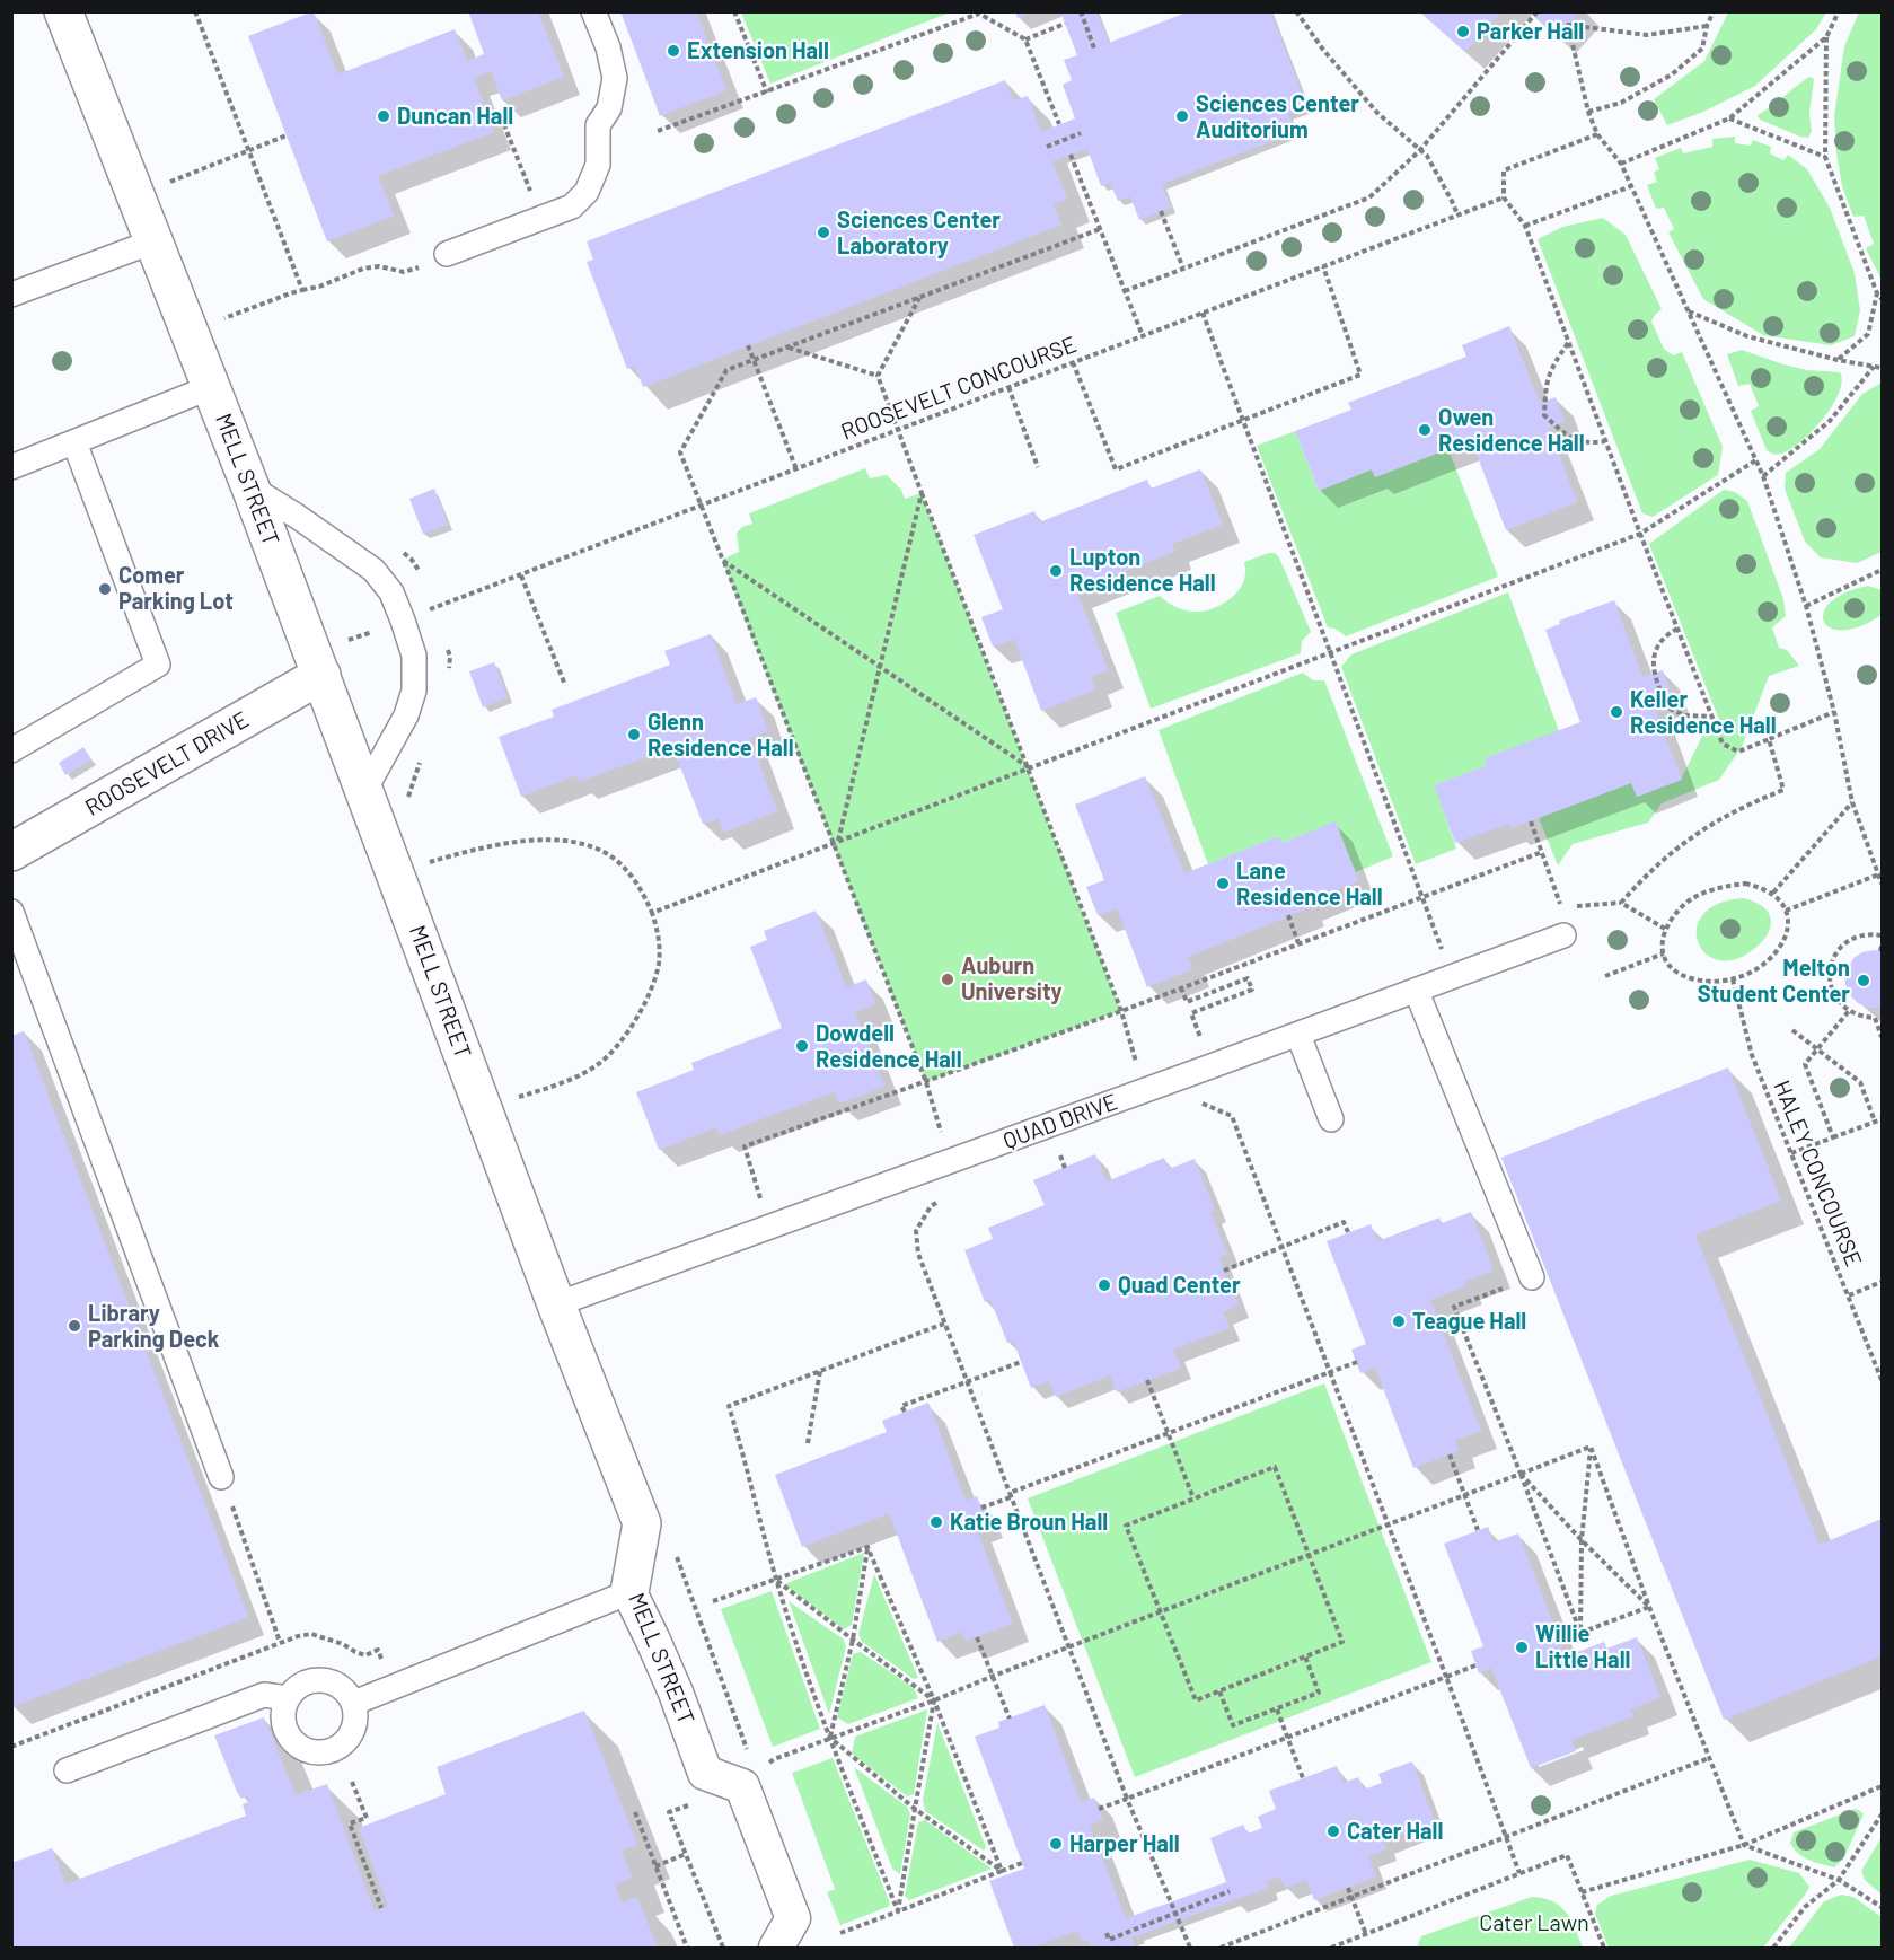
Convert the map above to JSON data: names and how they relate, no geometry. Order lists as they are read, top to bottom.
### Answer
{
  "streets": {
    "street": ["MELL STREET", "ROOSEVELT DRIVE"],
    "lane": ["QUAD DRIVE"],
    "path": ["ROOSEVELT CONCOURSE", "HALEY CONCOURSE"]
  },
  "crossings": [
    ["MELL STREET", "ROOSEVELT DRIVE"],
    ["MELL STREET", "QUAD DRIVE"]
  ],
  "parks": ["Cater Lawn"],
  "places": [
    "Parker Hall",
    "Extension Hall",
    "Duncan Hall",
    "Sciences Center Auditorium",
    "Sciences Center Laboratory",
    "Owen Residence Hall",
    "Lupton Residence Hall",
    "Comer Parking Lot",
    "Keller Residence Hall",
    "Glenn Residence Hall",
    "Lane Residence Hall",
    "Auburn University",
    "Melton Student Center",
    "Dowdell Residence Hall",
    "Quad Center",
    "Teague Hall",
    "Library Parking Deck",
    "Katie Broun Hall",
    "Willie Little Hall",
    "Cater Hall",
    "Harper Hall"
  ]
}
